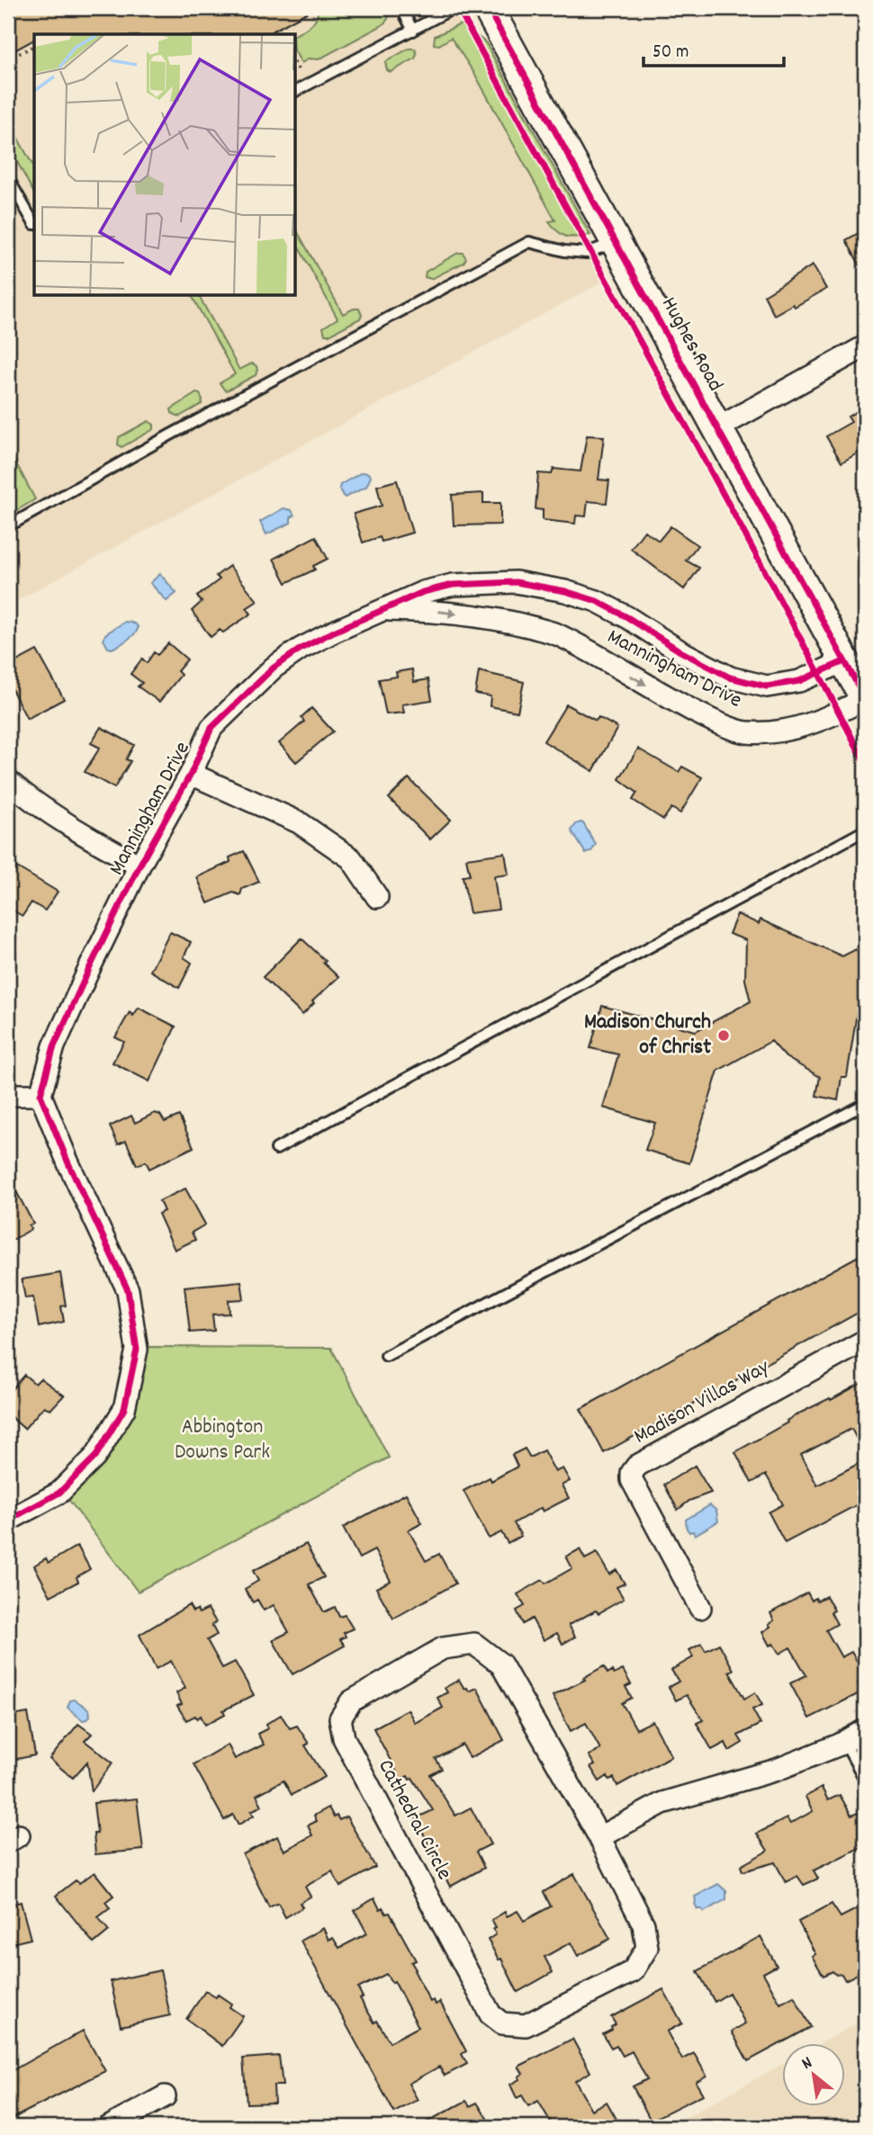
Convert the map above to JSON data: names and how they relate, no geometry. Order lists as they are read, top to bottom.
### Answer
{
  "streets": {
    "main road": ["Hughes Road"],
    "street": ["Manningham Drive", "Madison Villas Way", "Cathedral Circle"]
  },
  "crossings": [
    ["Hughes Road", "Manningham Drive"]
  ],
  "parks": ["Abbington Downs Park"],
  "places": ["Madison Church of Christ"],
  "scale_bar": "50 m",
  "north": "top left"
}
